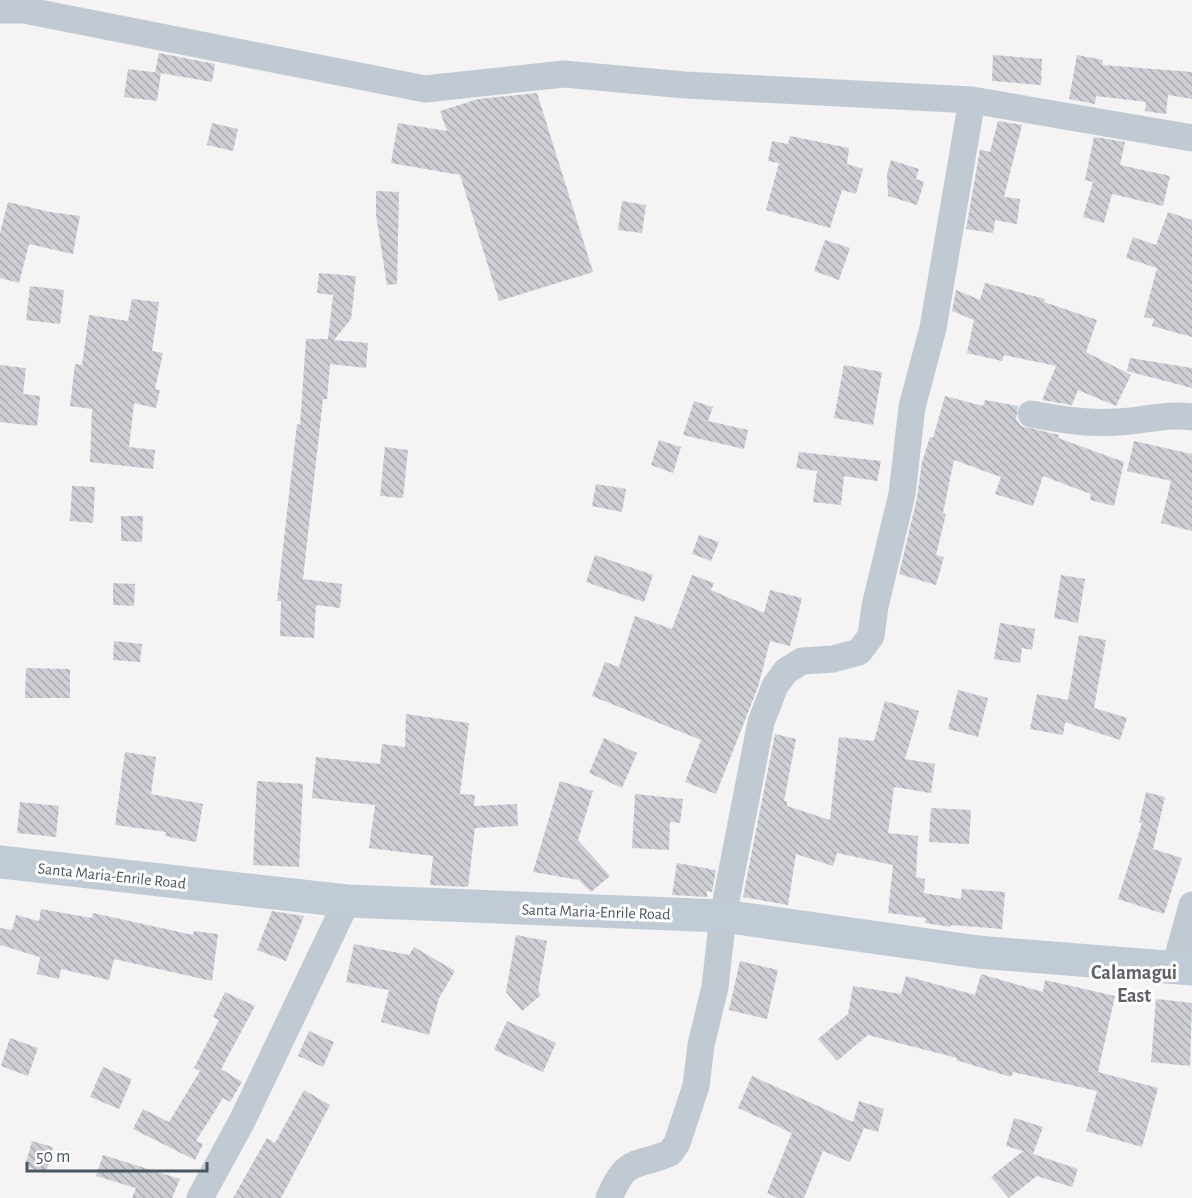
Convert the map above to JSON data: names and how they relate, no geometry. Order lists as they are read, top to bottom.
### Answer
{
  "streets": {
    "main road": ["Santa Maria-Enrile Road"]
  },
  "districts": ["Calamagui East"],
  "scale_bar": "50 m"
}
